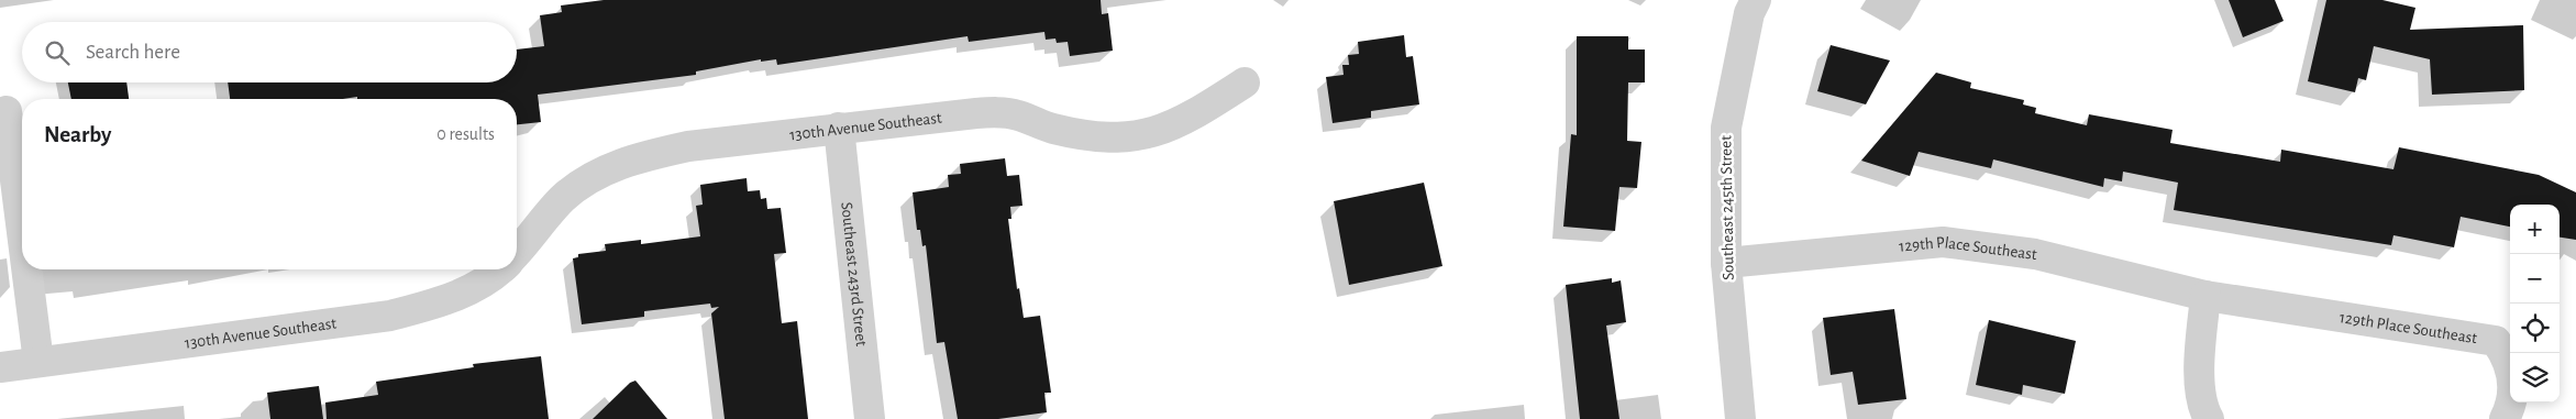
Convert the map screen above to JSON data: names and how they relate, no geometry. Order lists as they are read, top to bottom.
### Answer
{
  "streets": {
    "street": [
      "130th Avenue Southeast",
      "Southeast 245th Street",
      "129th Place Southeast",
      "Southeast 243rd Street"
    ]
  },
  "crossings": [
    ["130th Avenue Southeast", "Southeast 243rd Street"],
    ["Southeast 245th Street", "129th Place Southeast"]
  ],
  "page": {
    "search": "Search here",
    "heading": ["Nearby", "0 results"],
    "map_buttons": ["+", "−"]
  }
}
